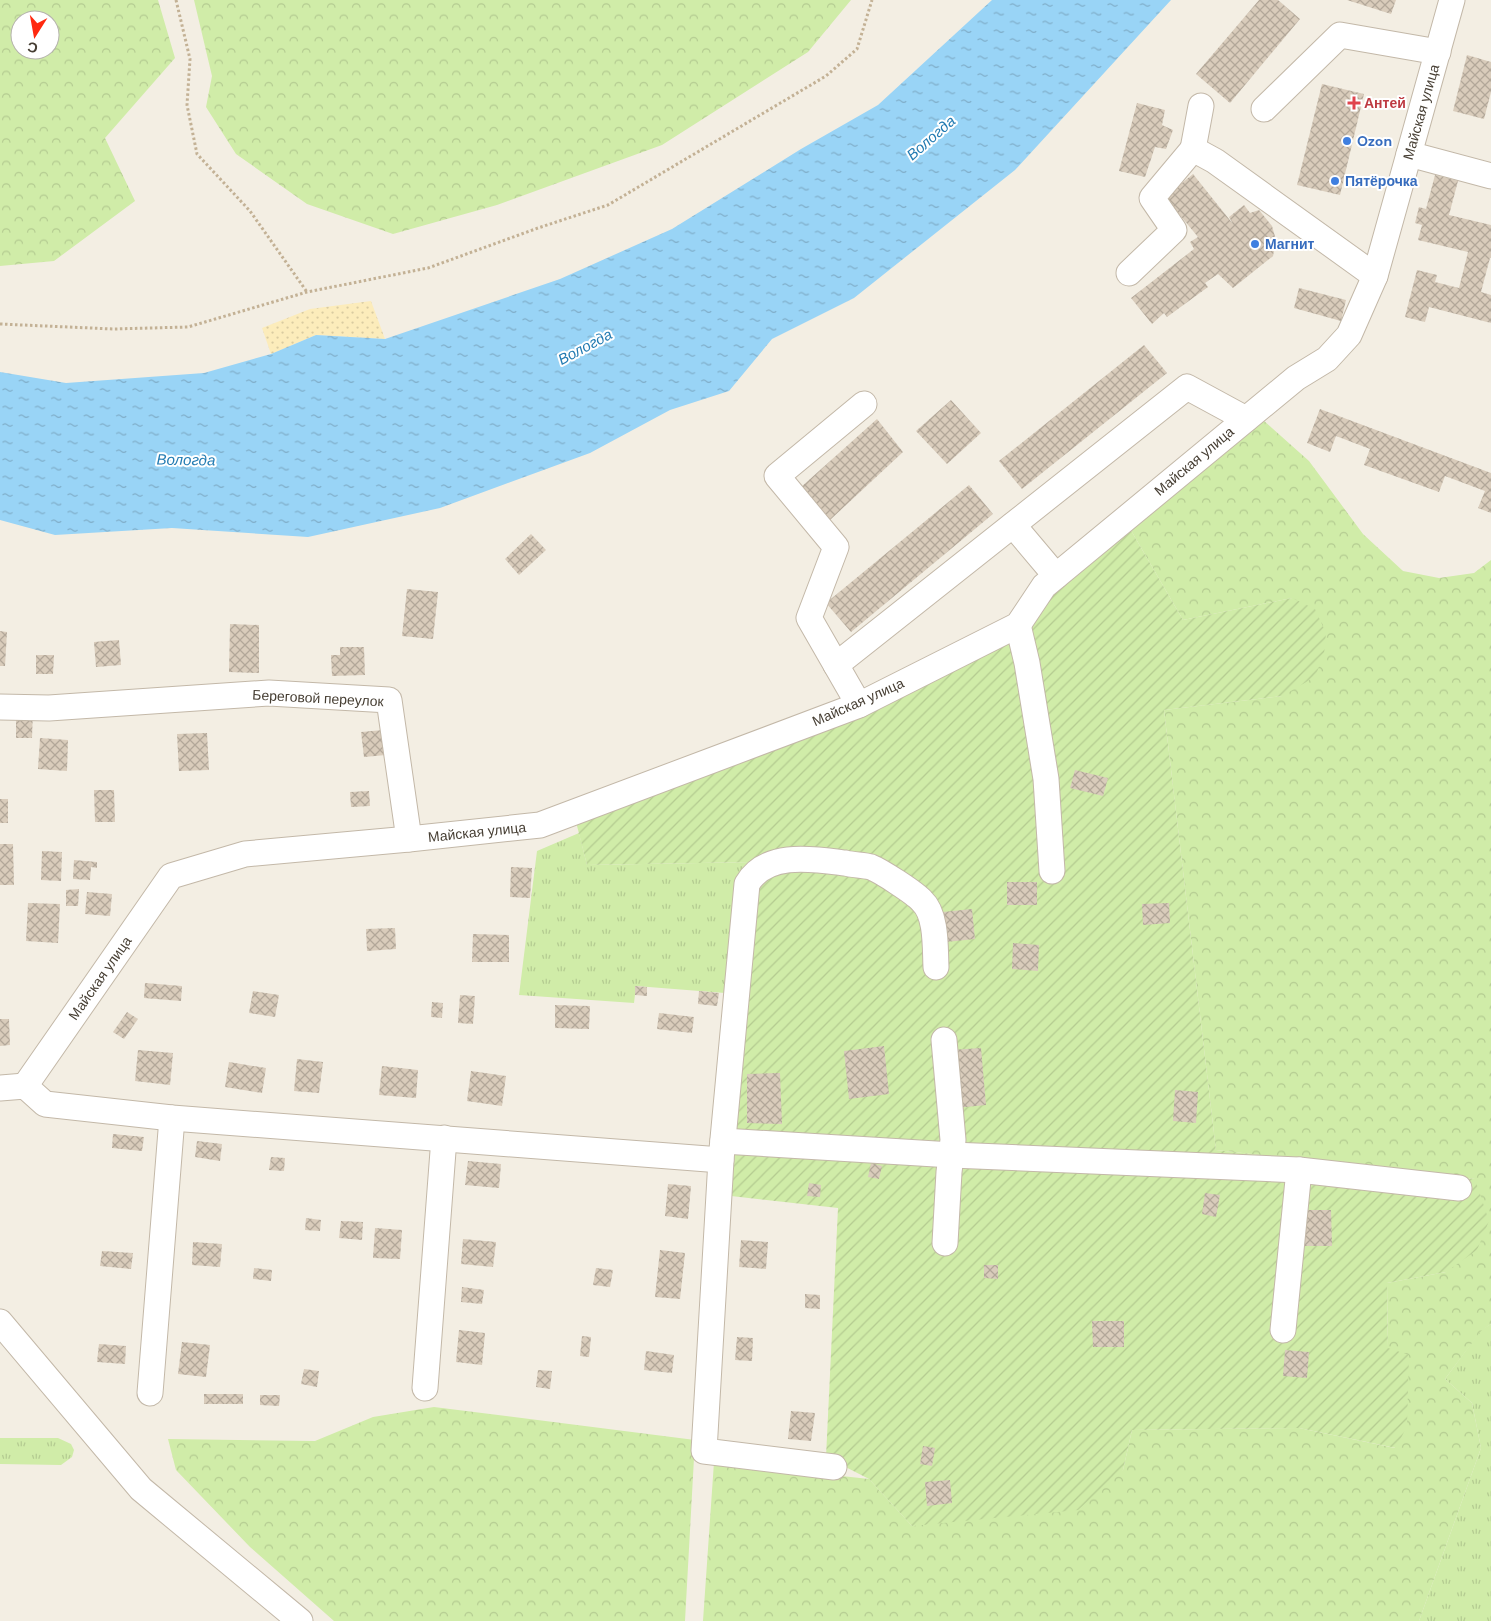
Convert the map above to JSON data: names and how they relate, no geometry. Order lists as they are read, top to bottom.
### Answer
{
  "streets": {
    "street": ["Майская улица", "Береговой переулок"]
  },
  "crossings": [
    ["Майская улица", "Береговой переулок"]
  ],
  "water": ["Вологда"],
  "places": {
    "health": ["Антей"],
    "other": ["Ozon", "Пятёрочка", "Магнит"]
  },
  "north": "bottom"
}
